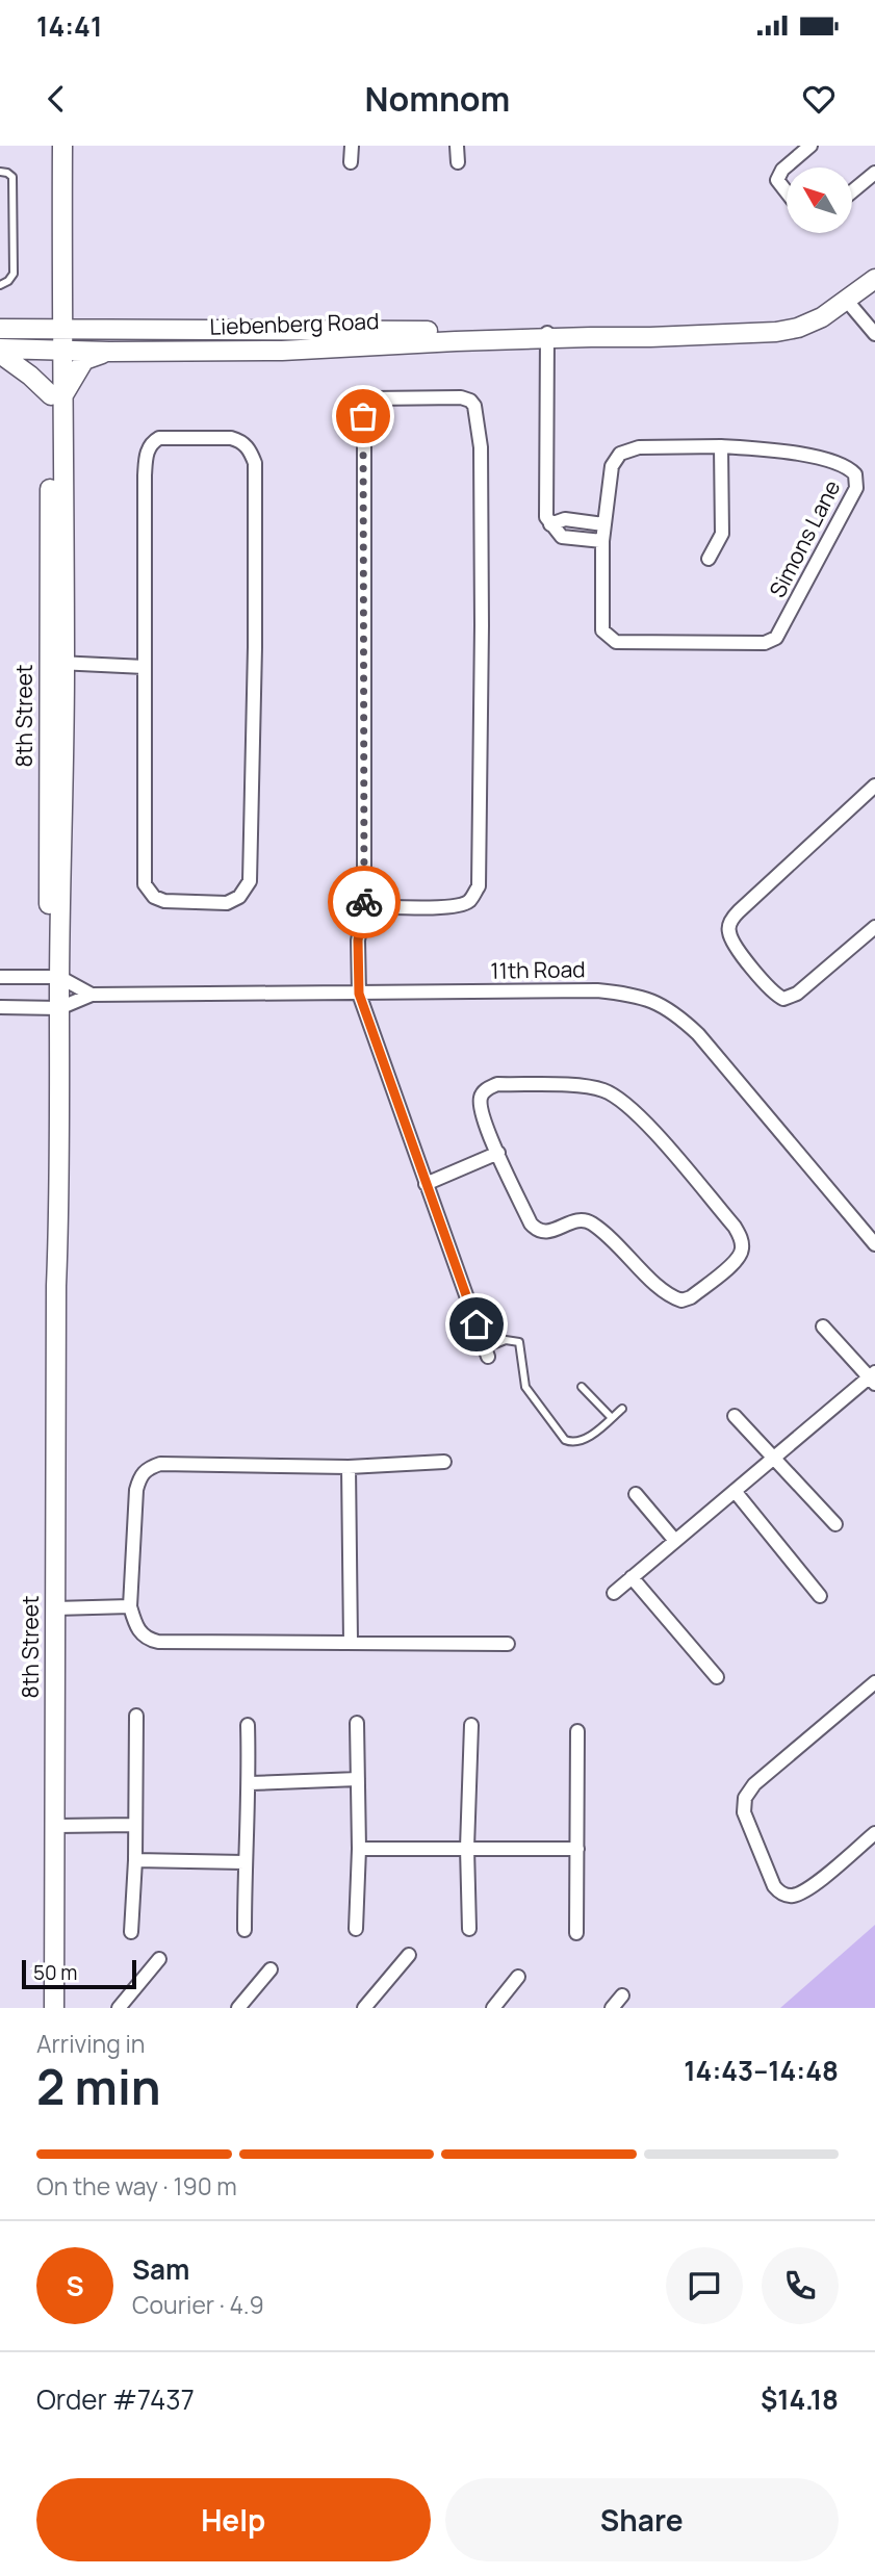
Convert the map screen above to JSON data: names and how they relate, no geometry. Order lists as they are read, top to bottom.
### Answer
{
  "streets": {
    "street": [
      "Liebenberg Road",
      "Simons Lane",
      "8th Street",
      "11th Road"
    ]
  },
  "crossings": [
    ["Liebenberg Road", "8th Street"],
    ["8th Street", "11th Road"]
  ],
  "scale_bar": "50 m",
  "north": "top left",
  "page": {
    "status": "14:41",
    "header": "Nomnom",
    "scale": "50 m",
    "heading": ["2 min", "Arriving in", "14:43–14:48"],
    "panel": [
      "Sam",
      "Courier · 4.9",
      "Order #7437",
      "$14.18"
    ],
    "bar": "On the way · 190 m",
    "round": "S",
    "buttons": ["Help", "Share"]
  }
}
